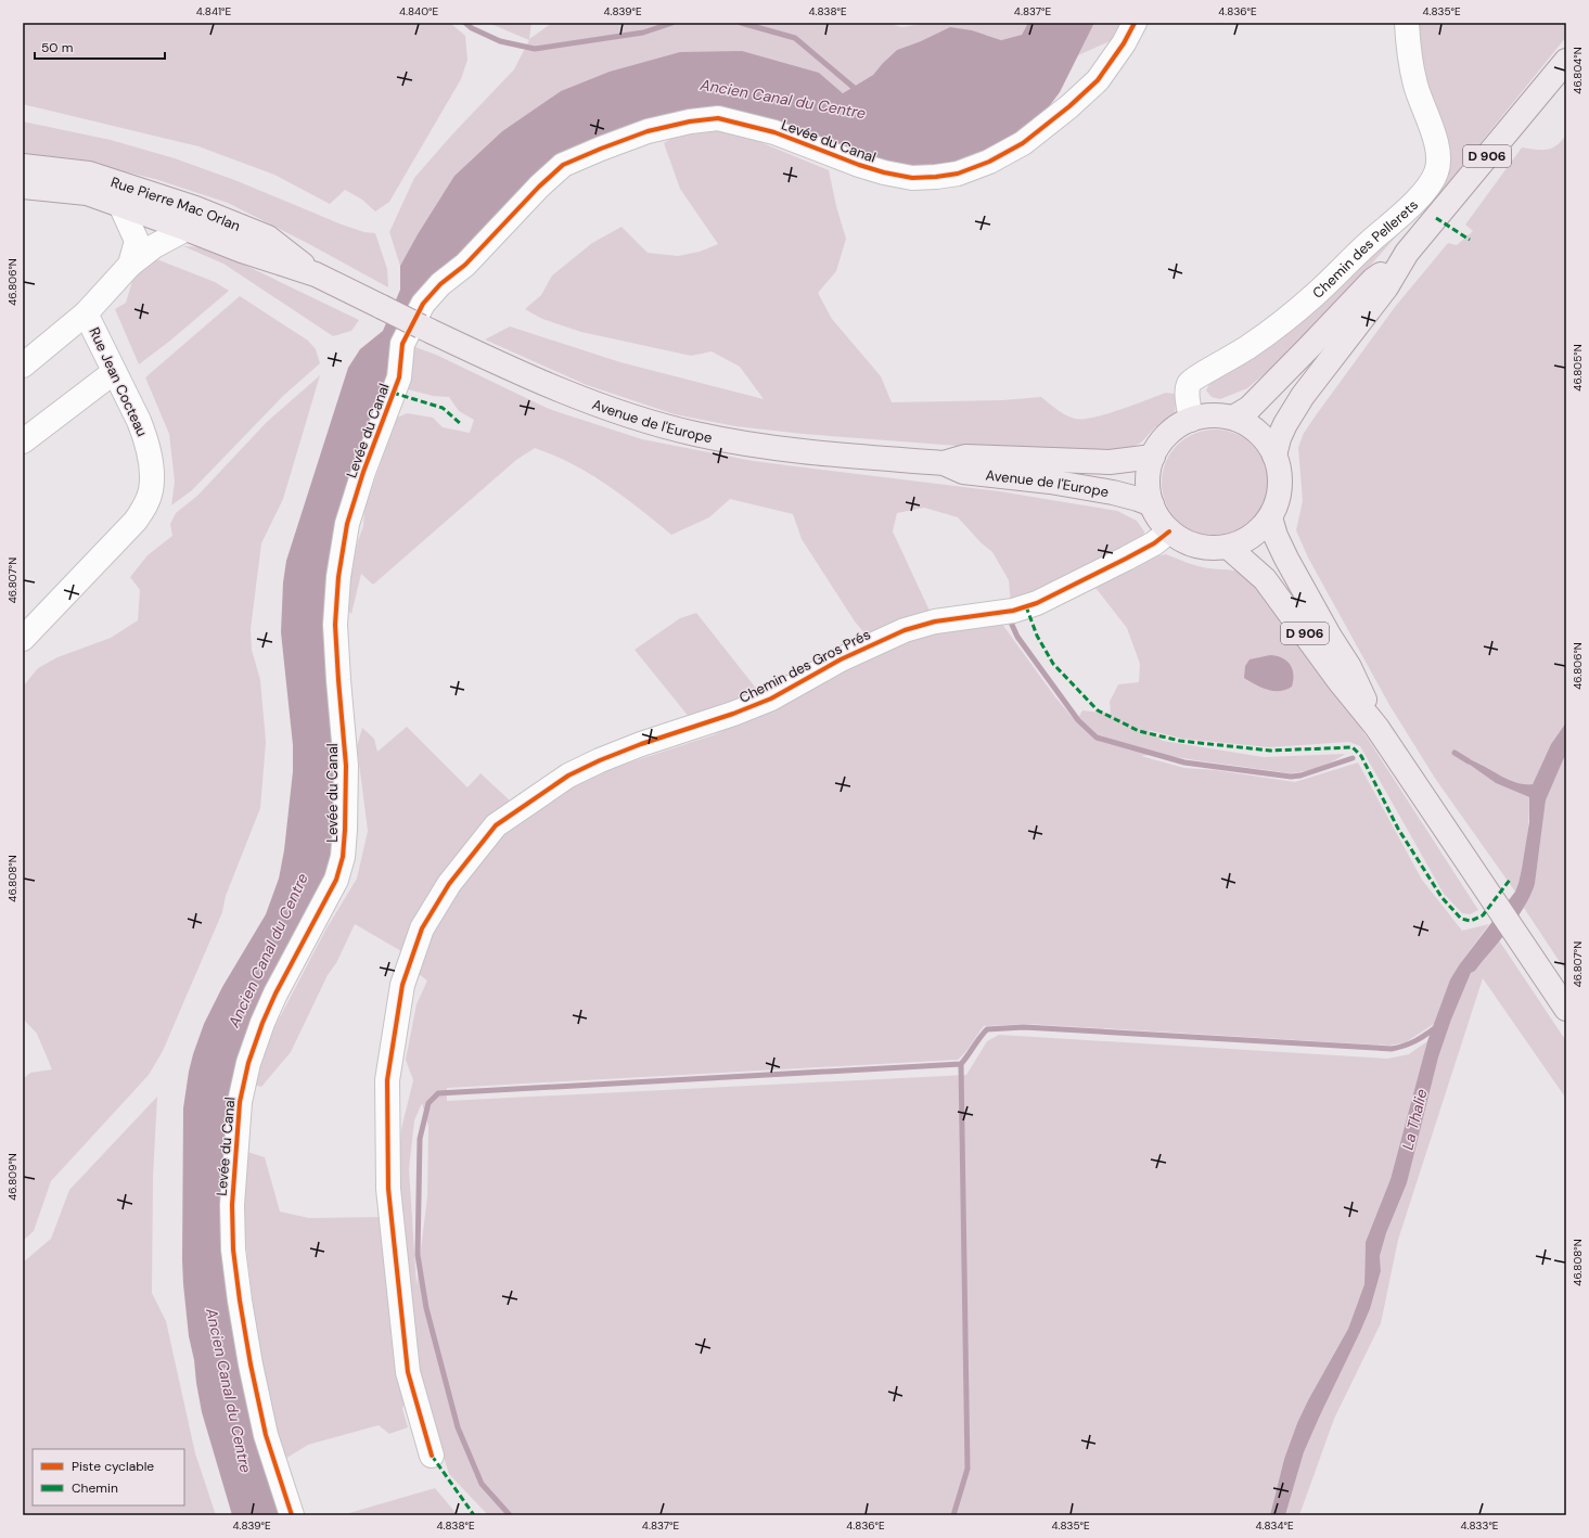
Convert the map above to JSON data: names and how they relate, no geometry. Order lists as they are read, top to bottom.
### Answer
{
  "streets": {
    "main road": ["D 906", "Rue Pierre Mac Orlan", "Avenue de l'Europe"],
    "street": [
      "Levée du Canal",
      "Chemin des Pellerets",
      "Rue Jean Cocteau",
      "Chemin des Gros Prés"
    ]
  },
  "crossings": [
    ["D 906", "Chemin des Pellerets"],
    ["D 906", "Avenue de l'Europe"],
    ["D 906", "Chemin des Gros Prés"],
    ["Rue Pierre Mac Orlan", "Rue Jean Cocteau"],
    ["Rue Pierre Mac Orlan", "Avenue de l'Europe"],
    ["Chemin des Pellerets", "Avenue de l'Europe"],
    ["Chemin des Pellerets", "Chemin des Gros Prés"],
    ["Avenue de l'Europe", "Chemin des Gros Prés"]
  ],
  "water": ["Ancien Canal du Centre", "La Thalie"],
  "legend": ["Piste cyclable", "Chemin"],
  "scale_bar": "50 m",
  "coordinates": [
    "4.841°E",
    "4.840°E",
    "4.839°E",
    "4.838°E",
    "4.837°E",
    "4.836°E",
    "4.835°E",
    "46.804°N",
    "46.806°N",
    "46.805°N",
    "46.807°N",
    "46.808°N",
    "46.809°N",
    "4.834°E",
    "4.833°E"
  ]
}
